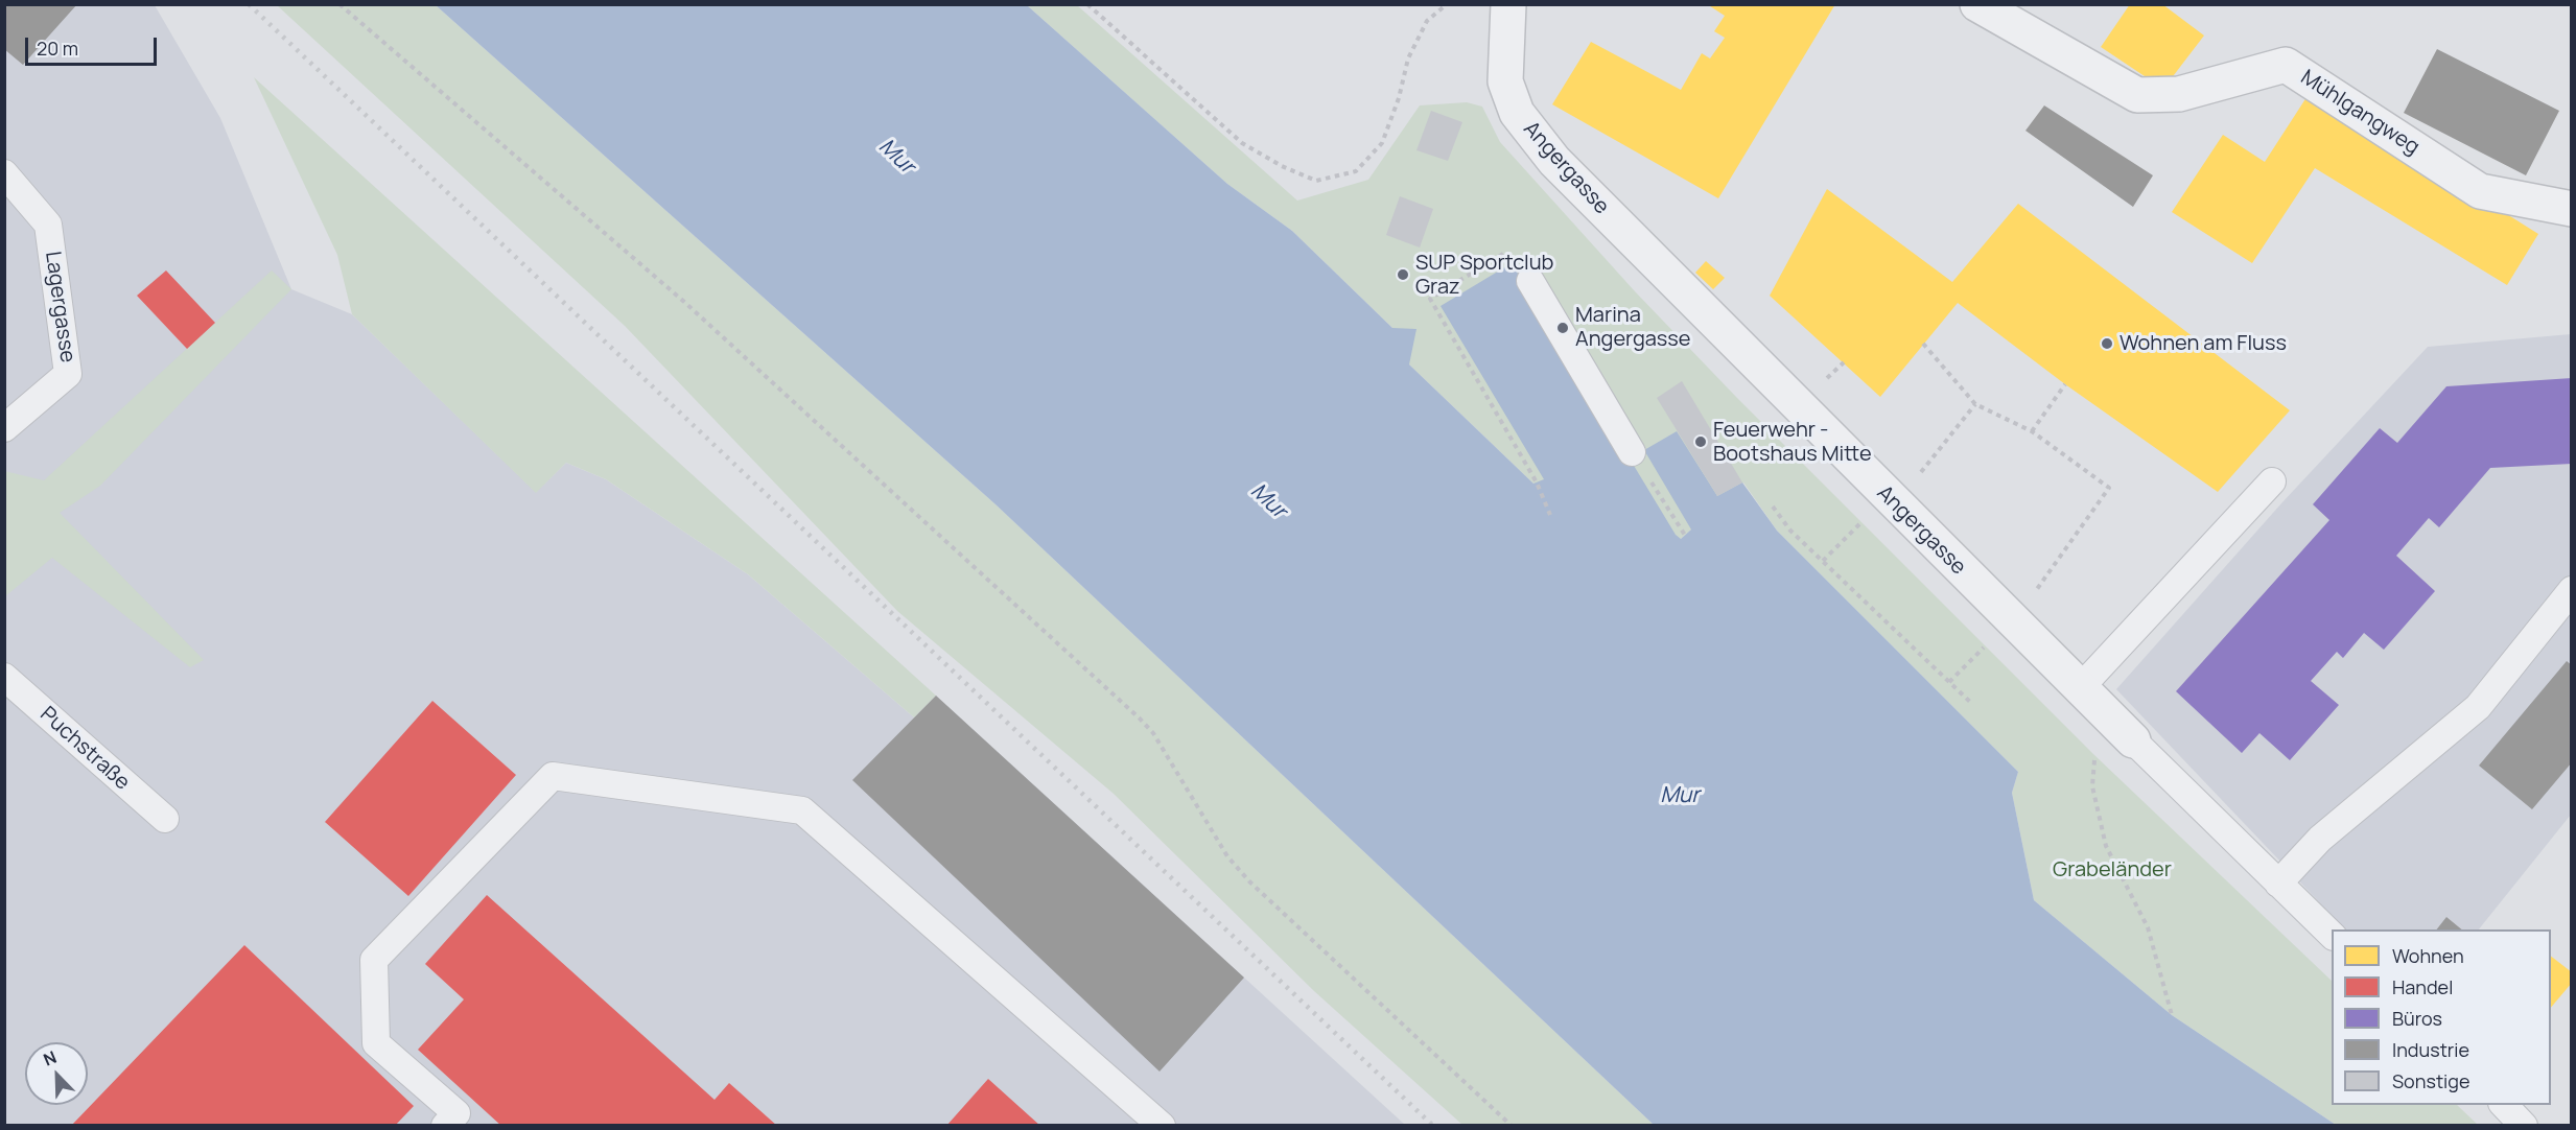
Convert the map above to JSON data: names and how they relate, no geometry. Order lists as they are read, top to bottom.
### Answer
{
  "streets": {
    "street": ["Mühlgangweg", "Angergasse"],
    "lane": ["Lagergasse", "Puchstraße"]
  },
  "water": ["Mur"],
  "parks": ["Grabeländer"],
  "places": [
    "SUP Sportclub Graz",
    "Marina Angergasse",
    "Wohnen am Fluss",
    "Feuerwehr - Bootshaus Mitte"
  ],
  "legend": [
    "Wohnen",
    "Handel",
    "Büros",
    "Industrie",
    "Sonstige"
  ],
  "scale_bar": "20 m",
  "north": "top left"
}
